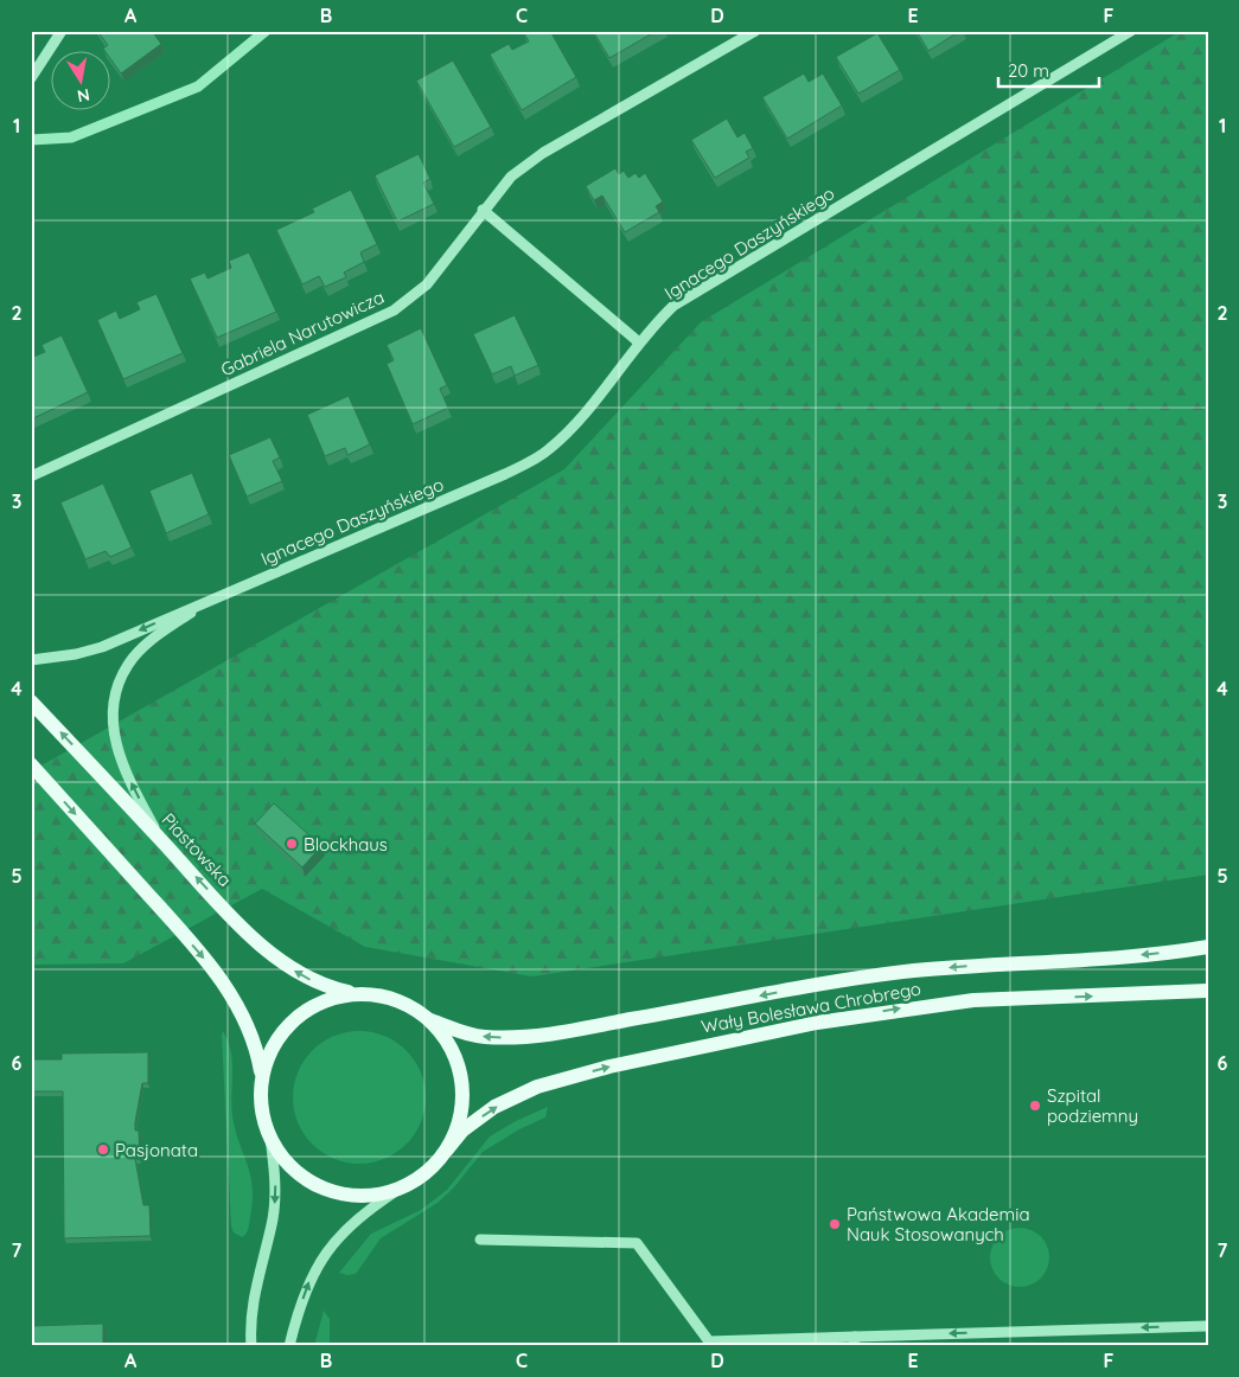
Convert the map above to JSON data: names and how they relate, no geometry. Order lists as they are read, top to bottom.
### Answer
{
  "streets": {
    "main road": ["Piastowska", "Wały Bolesława Chrobrego"],
    "street": ["Ignacego Daszyńskiego", "Gabriela Narutowicza"]
  },
  "crossings": [
    ["Ignacego Daszyńskiego", "Piastowska"],
    ["Piastowska", "Wały Bolesława Chrobrego"]
  ],
  "places": [
    "Blockhaus",
    "Szpital podziemny",
    "Pasjonata",
    "Państwowa Akademia Nauk Stosowanych"
  ],
  "scale_bar": "20 m",
  "north": "bottom",
  "grid": {
    "columns": [
      "A",
      "B",
      "C",
      "D",
      "E",
      "F"
    ],
    "rows": [
      "1",
      "2",
      "3",
      "4",
      "5",
      "6",
      "7"
    ]
  }
}
